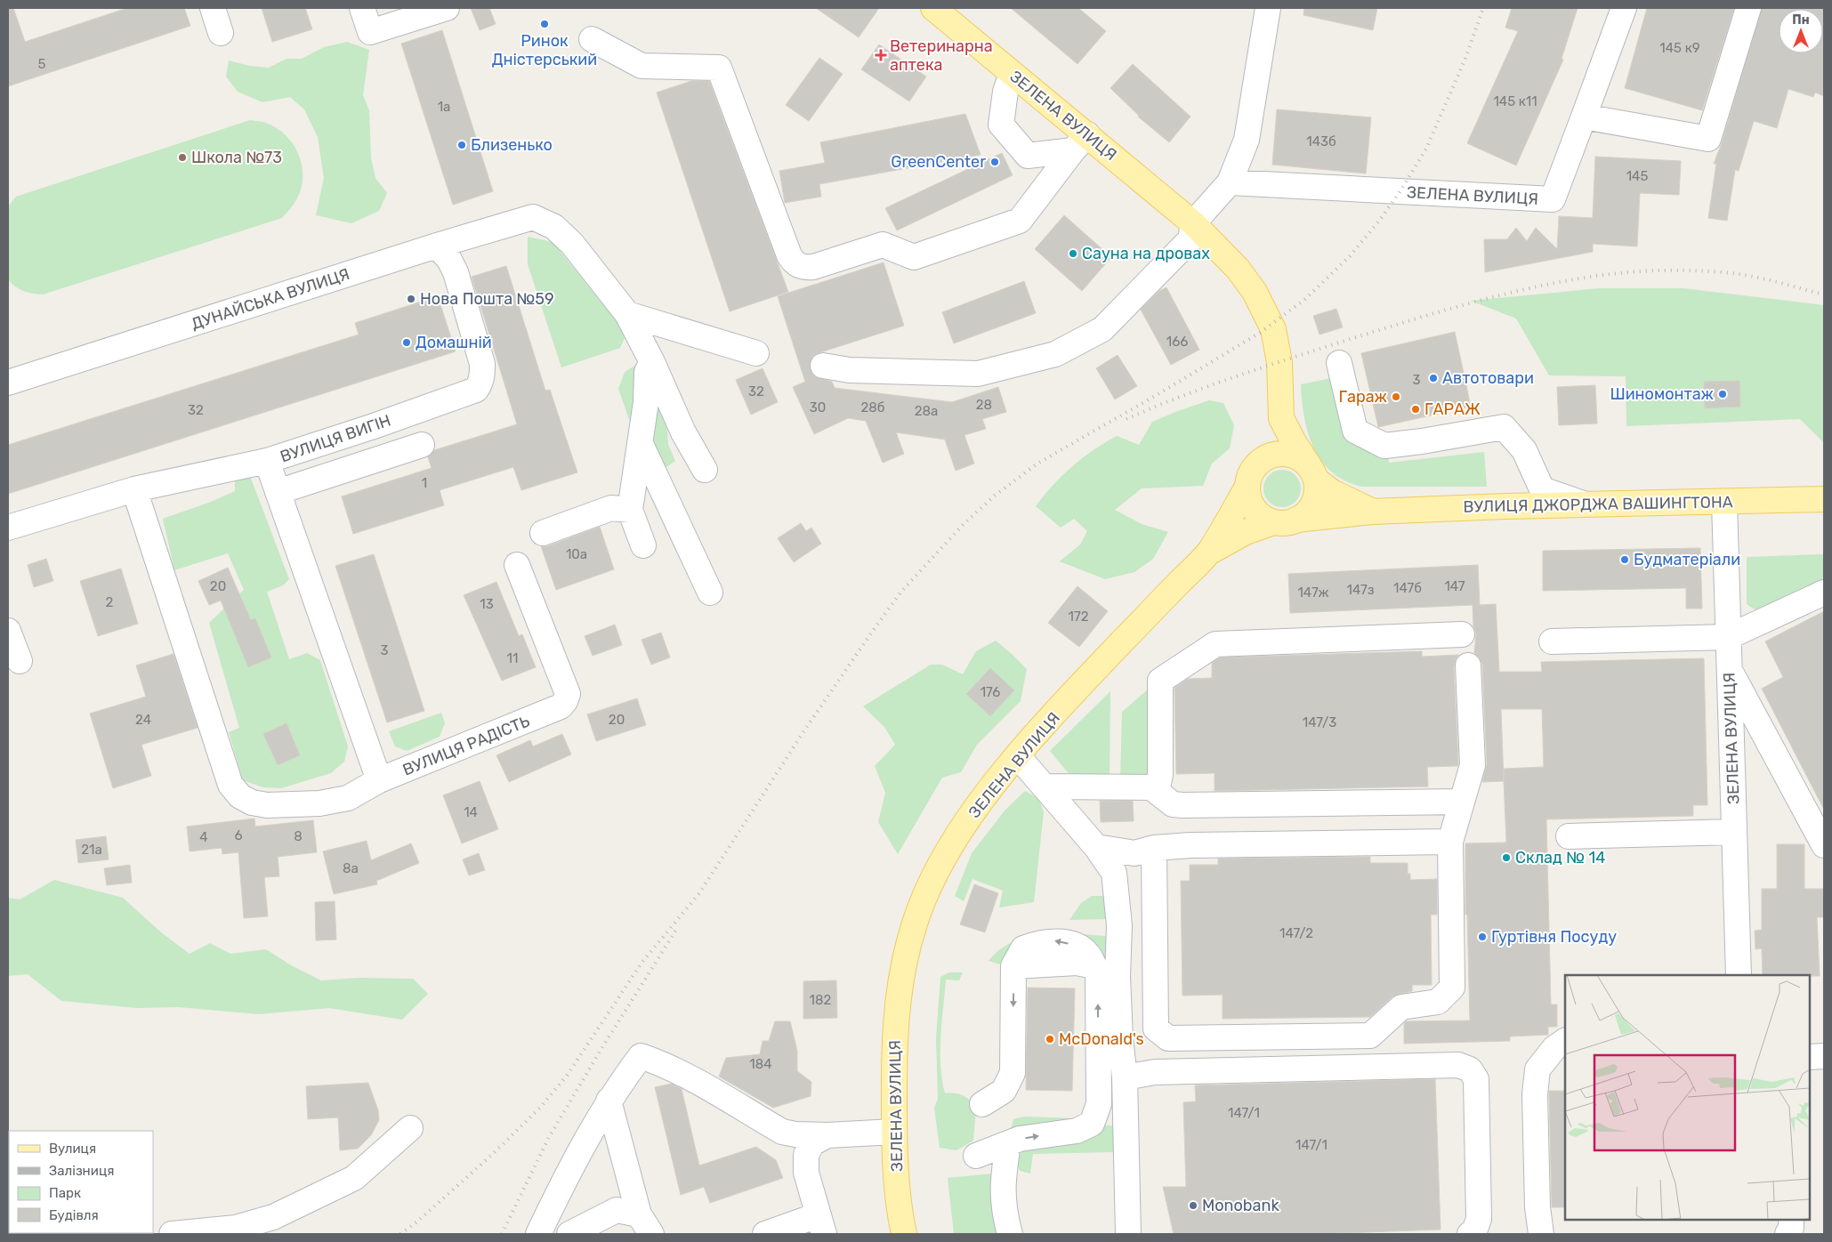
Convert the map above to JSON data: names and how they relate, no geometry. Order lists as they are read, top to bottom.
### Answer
{
  "streets": {
    "main road": ["ЗЕЛЕНА ВУЛИЦЯ", "ВУЛИЦЯ ДЖОРДЖА ВАШИНГТОНА"],
    "street": ["ДУНАЙСЬКА ВУЛИЦЯ", "ВУЛИЦЯ ВИГІН", "ВУЛИЦЯ РАДІСТЬ"]
  },
  "crossings": [
    ["ЗЕЛЕНА ВУЛИЦЯ", "ВУЛИЦЯ ДЖОРДЖА ВАШИНГТОНА"],
    ["ДУНАЙСЬКА ВУЛИЦЯ", "ВУЛИЦЯ ВИГІН"],
    ["ВУЛИЦЯ ВИГІН", "ВУЛИЦЯ РАДІСТЬ"]
  ],
  "places": {
    "other": [
      "Ринок Дністерський",
      "Близенько",
      "Школа №73",
      "GreenCenter",
      "Сауна на дровах",
      "Нова Пошта №59",
      "Домашній",
      "Автотовари",
      "Шиномонтаж",
      "Гараж",
      "ГАРАЖ",
      "Будматеріали",
      "Склад № 14",
      "Гуртівня Посуду",
      "McDonald's",
      "Monobank"
    ],
    "health": ["Ветеринарна аптека"]
  },
  "house_numbers": [
    "145 к9",
    "5",
    "145 к11",
    "1а",
    "143б",
    "145",
    "166",
    "3",
    "32",
    "28",
    "30",
    "28б",
    "32",
    "28а",
    "1",
    "10а",
    "20",
    "147",
    "147б",
    "147з",
    "147ж",
    "2",
    "13",
    "172",
    "3",
    "11",
    "176",
    "24",
    "20",
    "147/3",
    "14",
    "6",
    "8",
    "4",
    "21а",
    "8а",
    "147/2",
    "182",
    "184",
    "147/1",
    "147/1"
  ],
  "legend": [
    "Вулиця",
    "Залізниця",
    "Парк",
    "Будівля"
  ],
  "north": "top"
}
